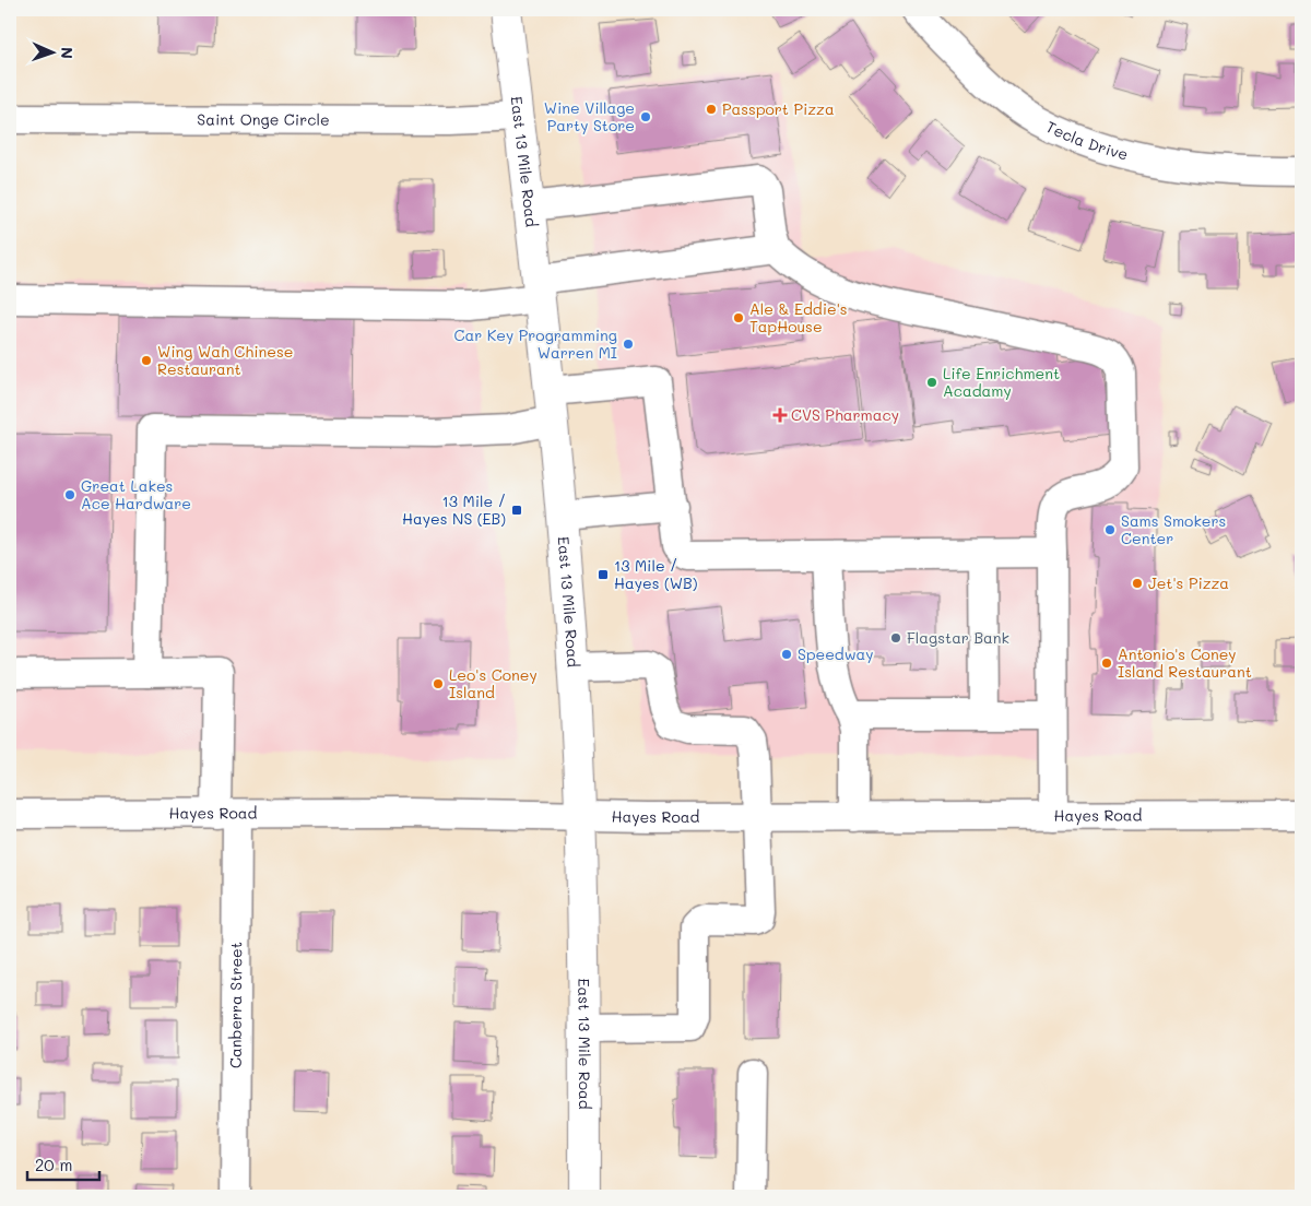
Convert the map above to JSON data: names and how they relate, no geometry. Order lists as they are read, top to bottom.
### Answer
{
  "streets": {
    "main road": ["East 13 Mile Road"],
    "street": [
      "Saint Onge Circle",
      "Tecla Drive",
      "Hayes Road",
      "Canberra Street"
    ]
  },
  "crossings": [
    ["Saint Onge Circle", "East 13 Mile Road"],
    ["East 13 Mile Road", "Hayes Road"],
    ["Hayes Road", "Canberra Street"]
  ],
  "places": {
    "other": [
      "Passport Pizza",
      "Wine Village Party Store",
      "Ale & Eddie's TapHouse",
      "Car Key Programming Warren MI",
      "Wing Wah Chinese Restaurant",
      "Life Enrichment Acadamy",
      "Great Lakes Ace Hardware",
      "Sams Smokers Center",
      "Jet's Pizza",
      "Flagstar Bank",
      "Speedway",
      "Antonio's Coney Island Restaurant",
      "Leo's Coney Island"
    ],
    "health": ["CVS Pharmacy"],
    "transit": ["13 Mile / Hayes NS (EB)", "13 Mile / Hayes (WB)"]
  },
  "scale_bar": "20 m",
  "north": "right"
}
